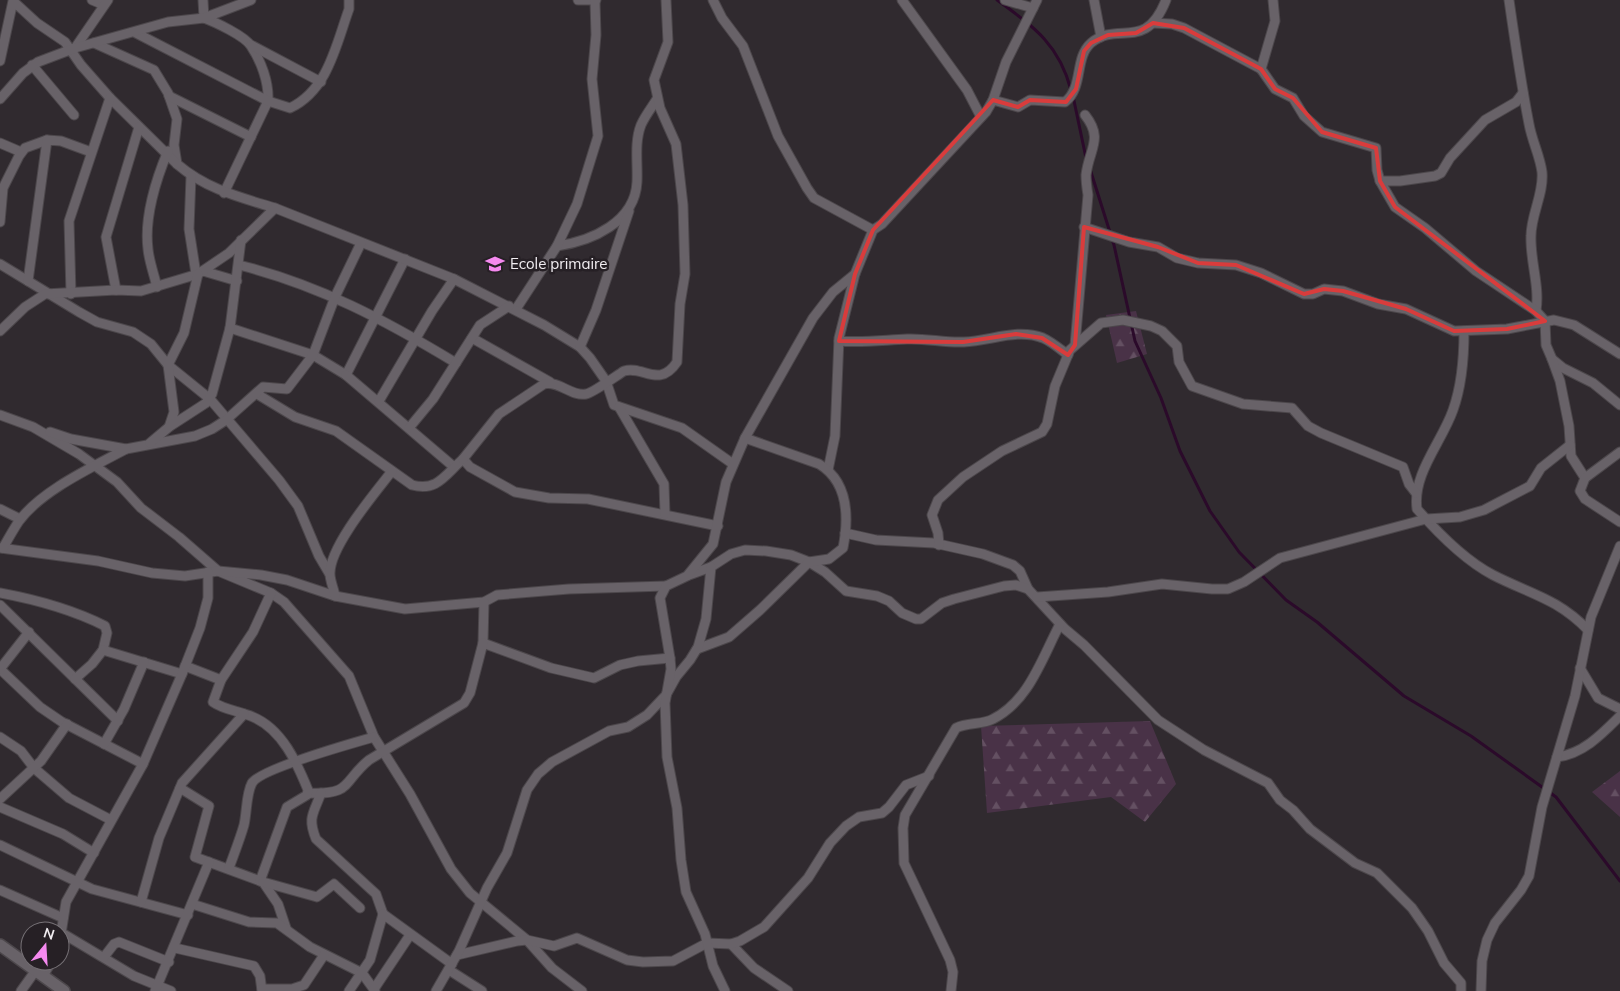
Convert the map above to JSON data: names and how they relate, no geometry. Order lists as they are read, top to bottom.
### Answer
{
  "places": {
    "school or university": ["Ecole primaire"]
  },
  "north": "top"
}
